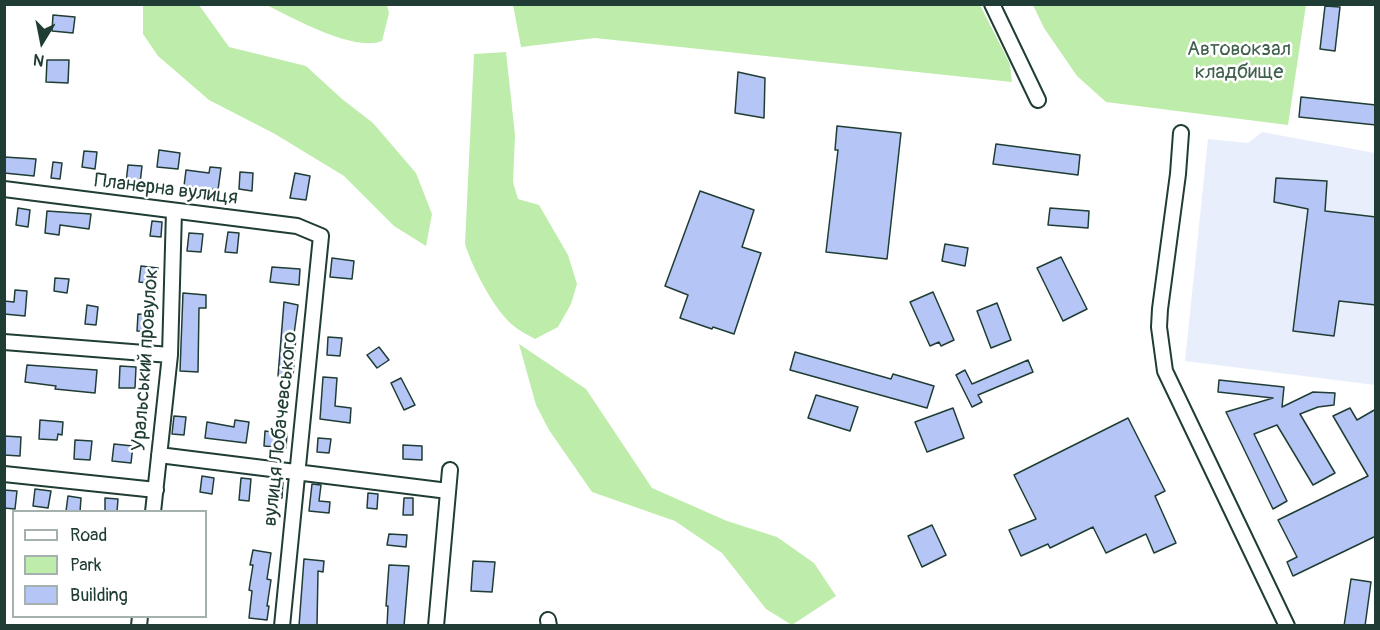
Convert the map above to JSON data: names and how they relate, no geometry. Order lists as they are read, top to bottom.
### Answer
{
  "streets": {
    "street": ["Планерна вулиця", "Уральський провулок", "вулиця Лобачевського"]
  },
  "crossings": [
    ["Планерна вулиця", "Уральський провулок"],
    ["Планерна вулиця", "вулиця Лобачевського"]
  ],
  "parks": ["Автовокзал кладбище"],
  "legend": ["Road", "Park", "Building"],
  "north": "bottom"
}
